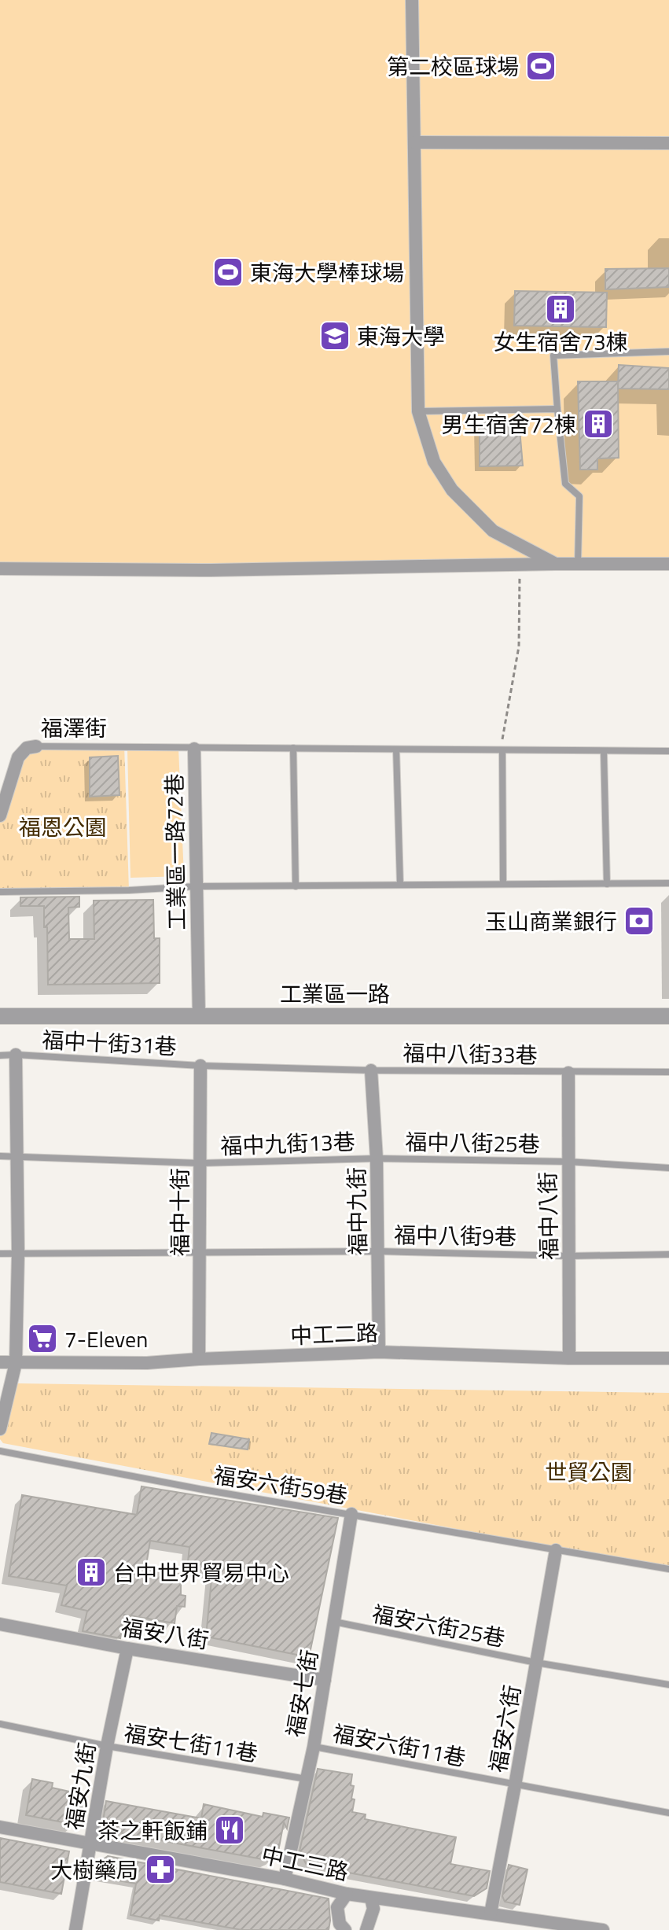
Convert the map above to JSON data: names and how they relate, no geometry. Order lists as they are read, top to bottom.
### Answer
{
  "streets": {
    "street": [
      "福澤街",
      "工業區一路72巷",
      "工業區一路",
      "福中九街",
      "福中十街",
      "福中八街",
      "中工二路",
      "福安八街",
      "福安七街",
      "福安六街",
      "福安九街",
      "中工三路"
    ],
    "lane": [
      "福中十街31巷",
      "福中八街33巷",
      "福中八街25巷",
      "福中九街13巷",
      "福中八街9巷",
      "福安六街59巷",
      "福安六街25巷",
      "福安七街11巷",
      "福安六街11巷"
    ]
  },
  "crossings": [
    ["福澤街", "工業區一路72巷"],
    ["工業區一路72巷", "工業區一路"],
    ["福中十街31巷", "福中八街33巷"],
    ["福中十街31巷", "福中九街"],
    ["福中十街31巷", "福中十街"],
    ["福中八街33巷", "福中九街"],
    ["福中八街33巷", "福中八街"],
    ["福中八街25巷", "福中九街13巷"],
    ["福中八街25巷", "福中九街"],
    ["福中八街25巷", "福中八街"],
    ["福中九街13巷", "福中九街"],
    ["福中九街13巷", "福中十街"],
    ["福中九街", "福中八街9巷"],
    ["福中九街", "中工二路"],
    ["福中十街", "福中八街9巷"],
    ["福中十街", "中工二路"],
    ["福中八街", "福中八街9巷"],
    ["福中八街", "中工二路"],
    ["福安六街59巷", "福安七街"],
    ["福安六街59巷", "福安六街"],
    ["福安六街25巷", "福安七街"],
    ["福安六街25巷", "福安六街"],
    ["福安八街", "福安七街"],
    ["福安八街", "福安九街"],
    ["福安七街", "福安七街11巷"],
    ["福安七街", "福安六街11巷"],
    ["福安七街", "中工三路"],
    ["福安六街", "福安六街11巷"],
    ["福安六街", "中工三路"],
    ["福安七街11巷", "福安九街"],
    ["福安九街", "中工三路"]
  ],
  "parks": ["福恩公園", "世貿公園"],
  "places": {
    "sports": ["第二校區球場", "東海大學棒球場"],
    "building": ["女生宿舍73棟", "男生宿舍72棟", "台中世界貿易中心"],
    "school or university": ["東海大學"],
    "bank": ["玉山商業銀行"],
    "supermarket": ["7-Eleven"],
    "restaurant": ["茶之軒飯鋪"],
    "pharmacy": ["大樹藥局"]
  }
}
